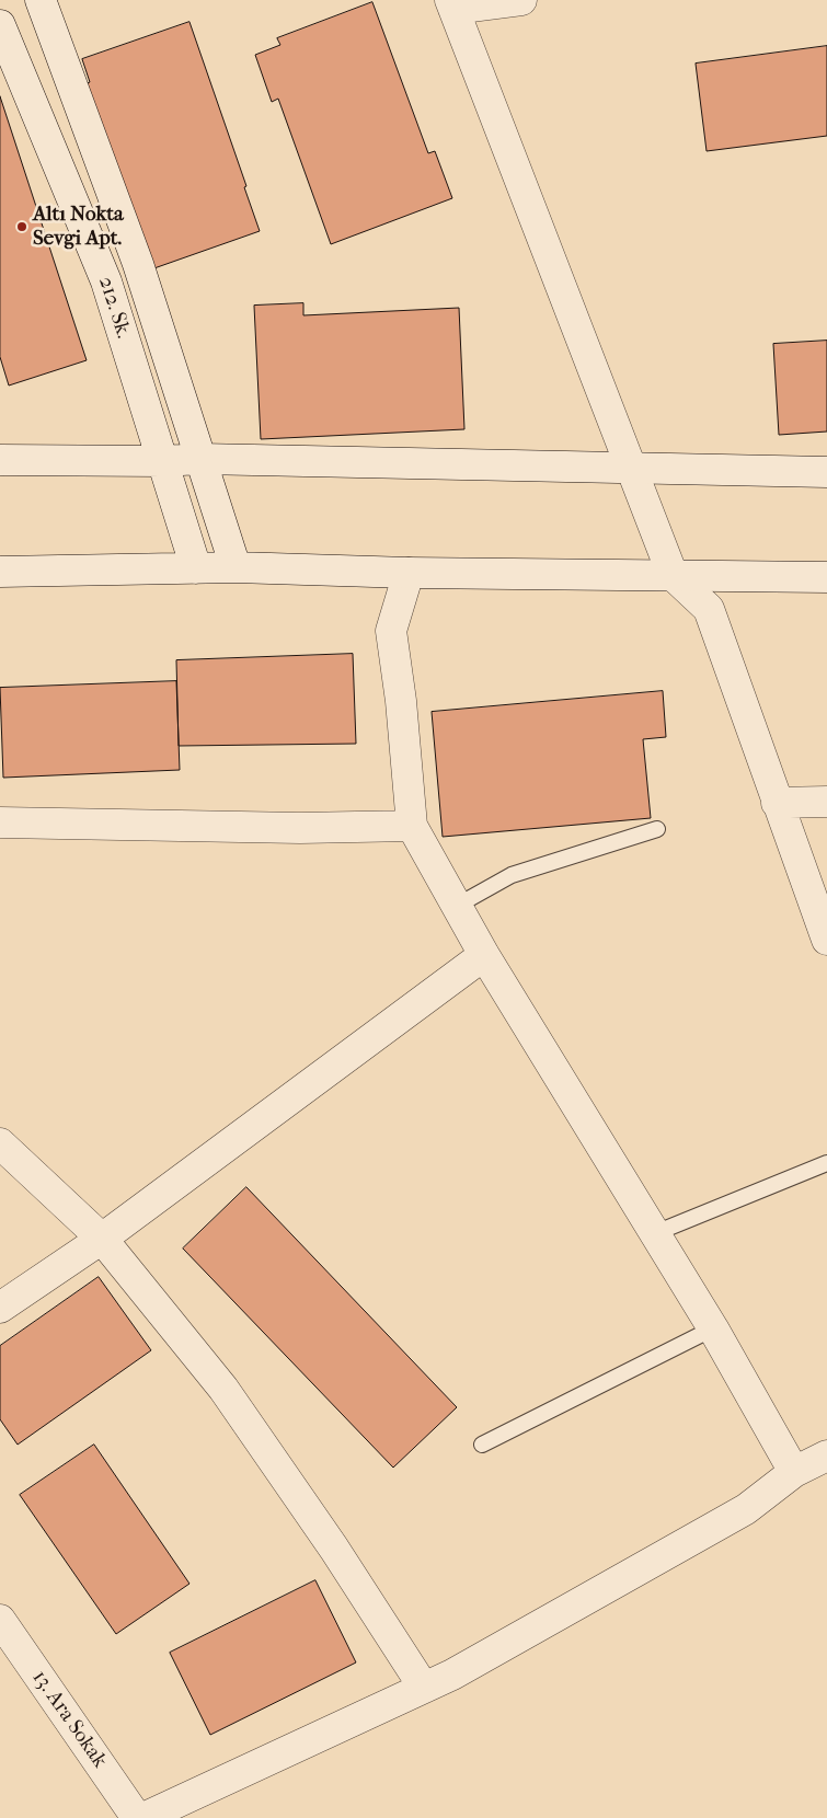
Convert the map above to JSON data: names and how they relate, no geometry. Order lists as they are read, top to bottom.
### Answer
{
  "streets": {
    "street": ["212. Sk.", "13. Ara Sokak"]
  },
  "places": ["Altı Nokta Sevgi Apt."]
}
